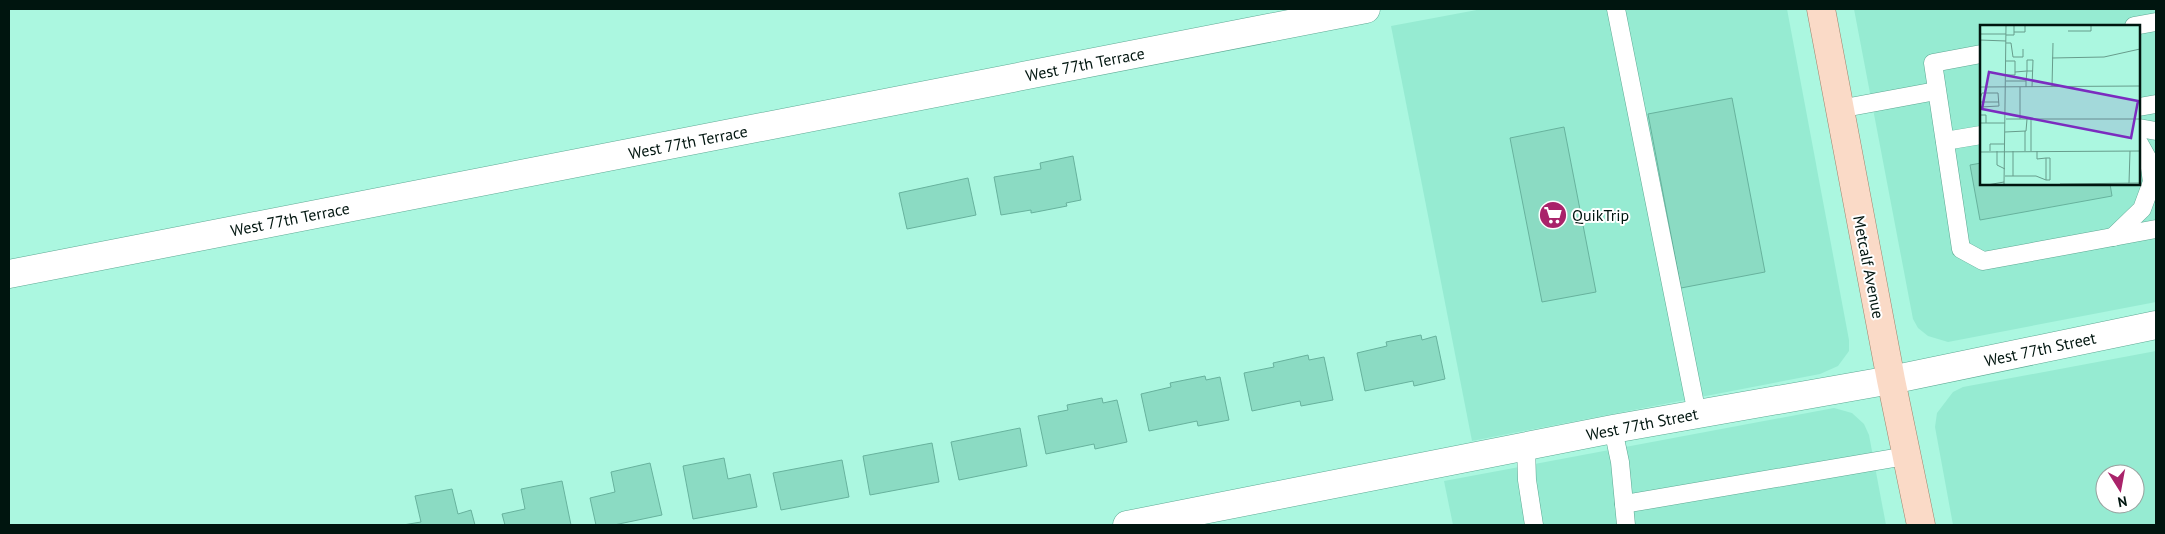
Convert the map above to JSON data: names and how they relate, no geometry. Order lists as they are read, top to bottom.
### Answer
{
  "streets": {
    "main road": ["Metcalf Avenue"],
    "street": ["West 77th Terrace", "West 77th Street"]
  },
  "crossings": [
    ["Metcalf Avenue", "West 77th Street"]
  ],
  "places": {
    "supermarket": ["QuikTrip"]
  },
  "north": "bottom"
}
